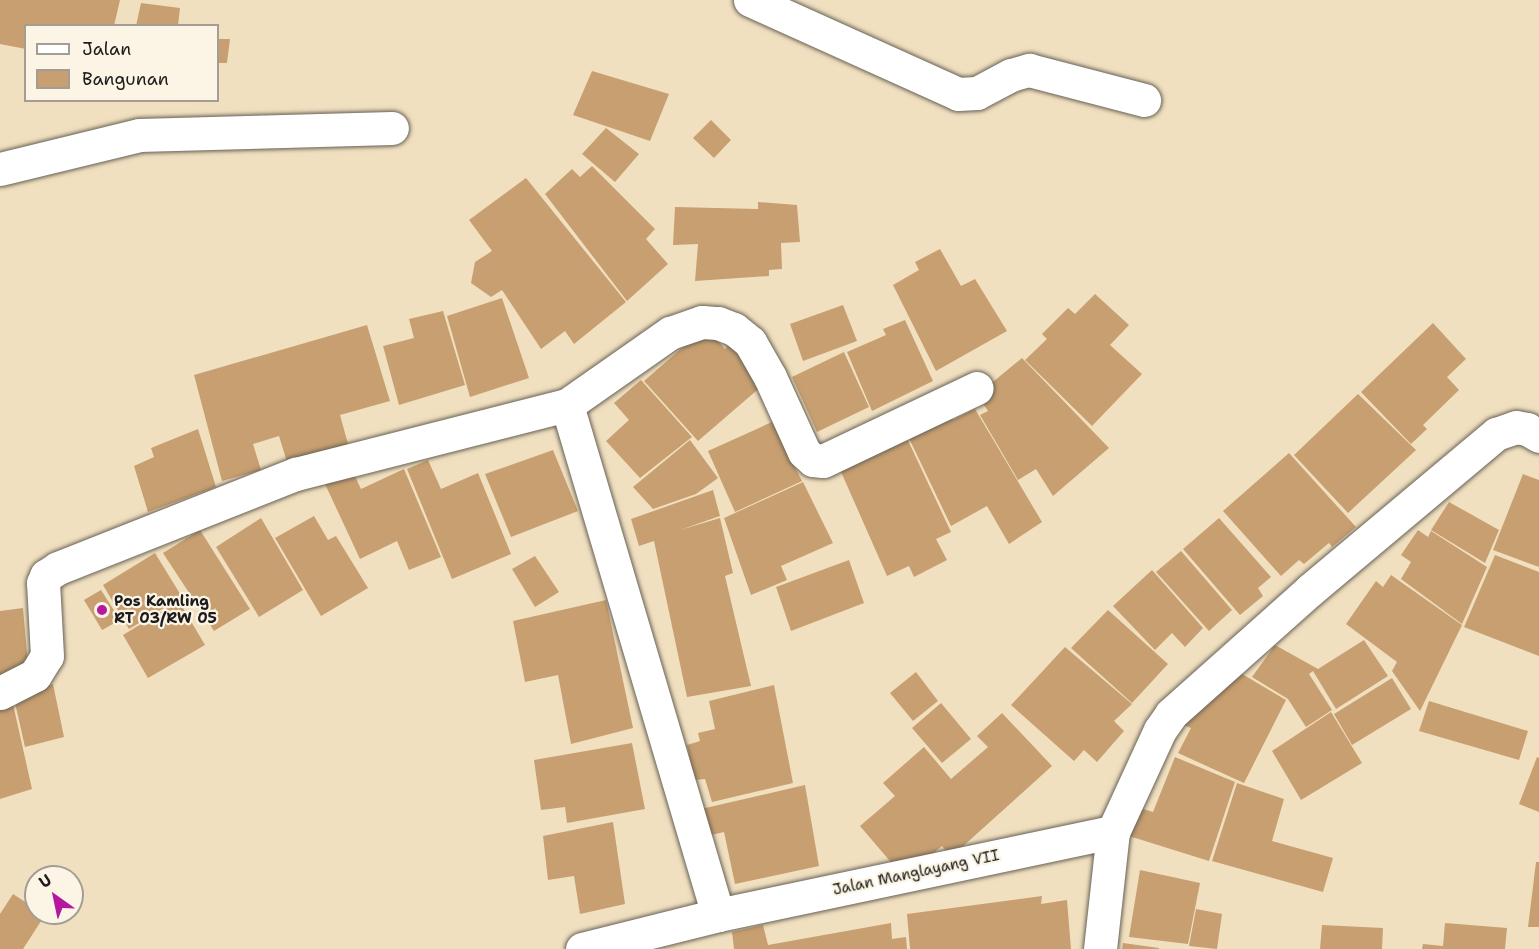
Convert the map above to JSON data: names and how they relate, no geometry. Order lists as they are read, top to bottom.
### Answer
{
  "streets": {
    "street": ["Jalan Manglayang VII"]
  },
  "places": ["Pos Kamling RT 03/RW 05"],
  "legend": ["Jalan", "Bangunan"],
  "north": "top left"
}
